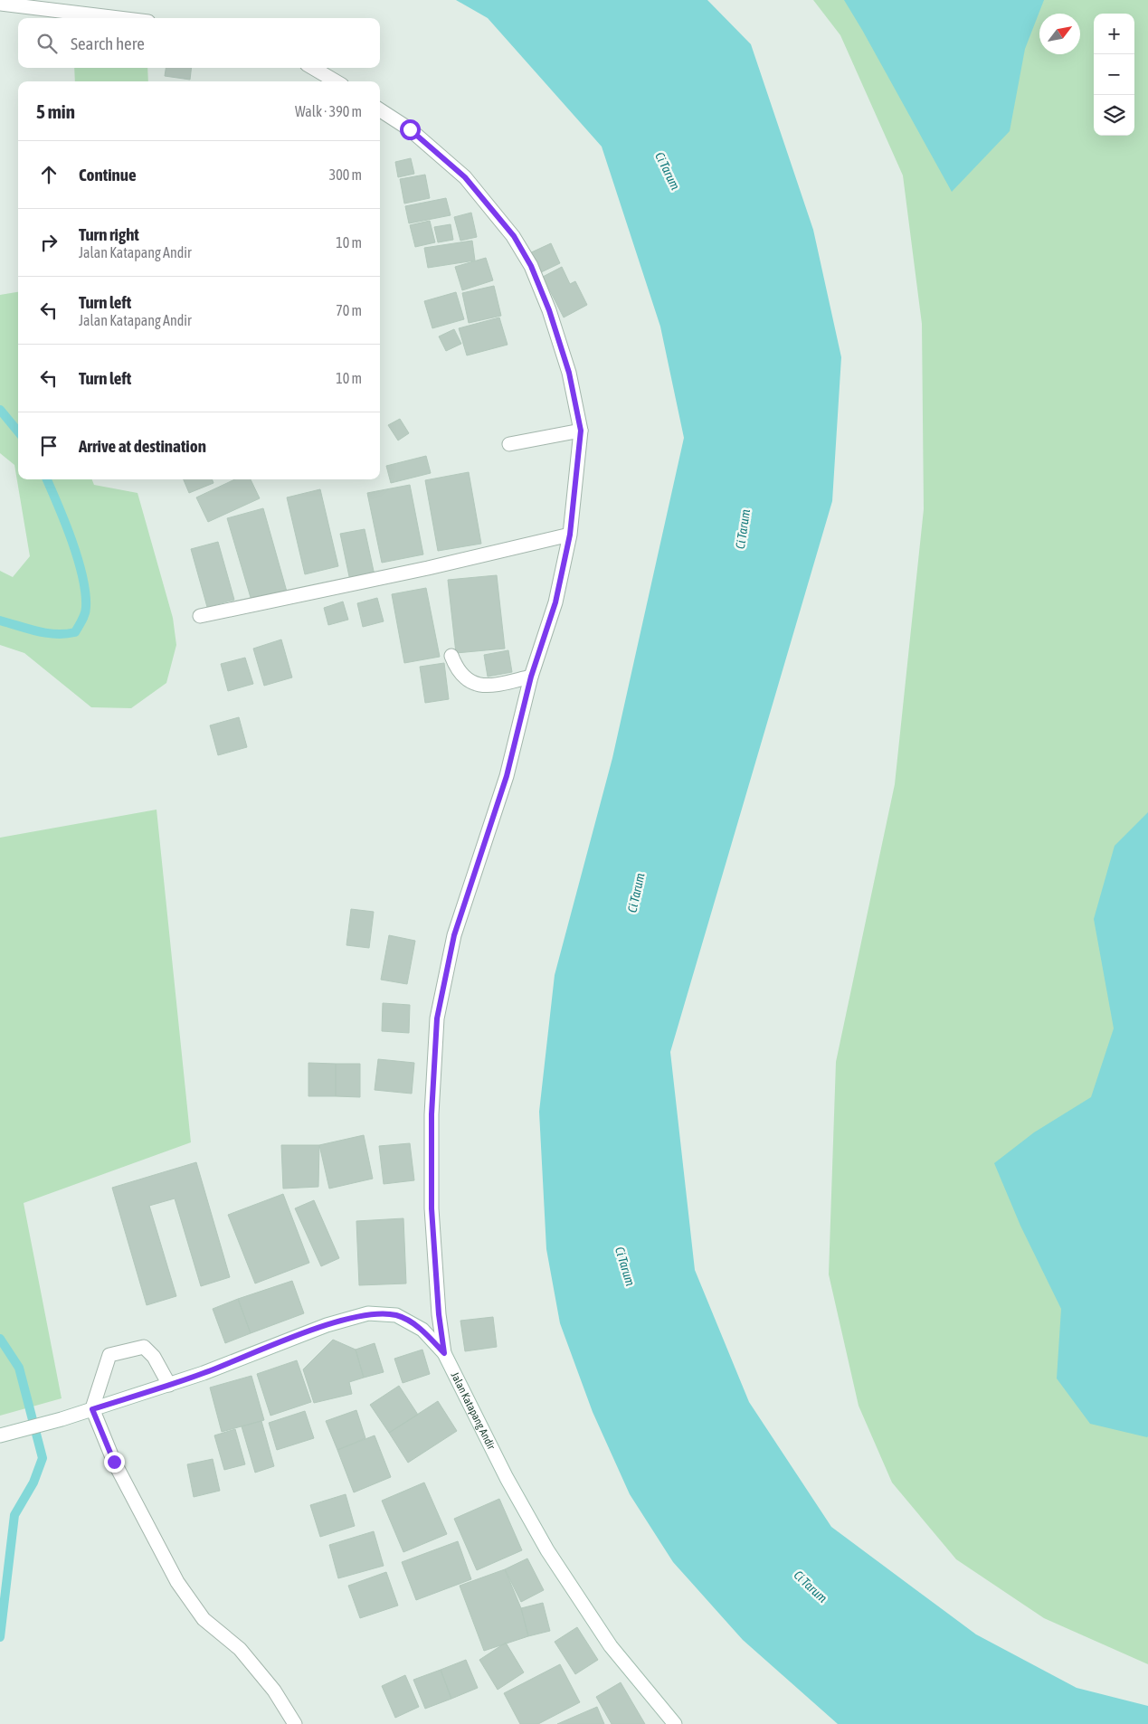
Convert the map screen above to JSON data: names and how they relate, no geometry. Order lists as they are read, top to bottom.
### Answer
{
  "streets": {
    "street": ["Jalan Katapang Andir"]
  },
  "water": ["Ci Tarum"],
  "north": "top right",
  "page": {
    "map_buttons": ["+", "−"],
    "search": "Search here",
    "heading": ["5 min", "Walk · 390 m"],
    "list": [
      ["Continue", "300 m"],
      ["Turn right", "Jalan Katapang Andir", "10 m"],
      ["Turn left", "Jalan Katapang Andir", "70 m"],
      ["Turn left", "10 m"],
      "Arrive at destination"
    ]
  }
}
